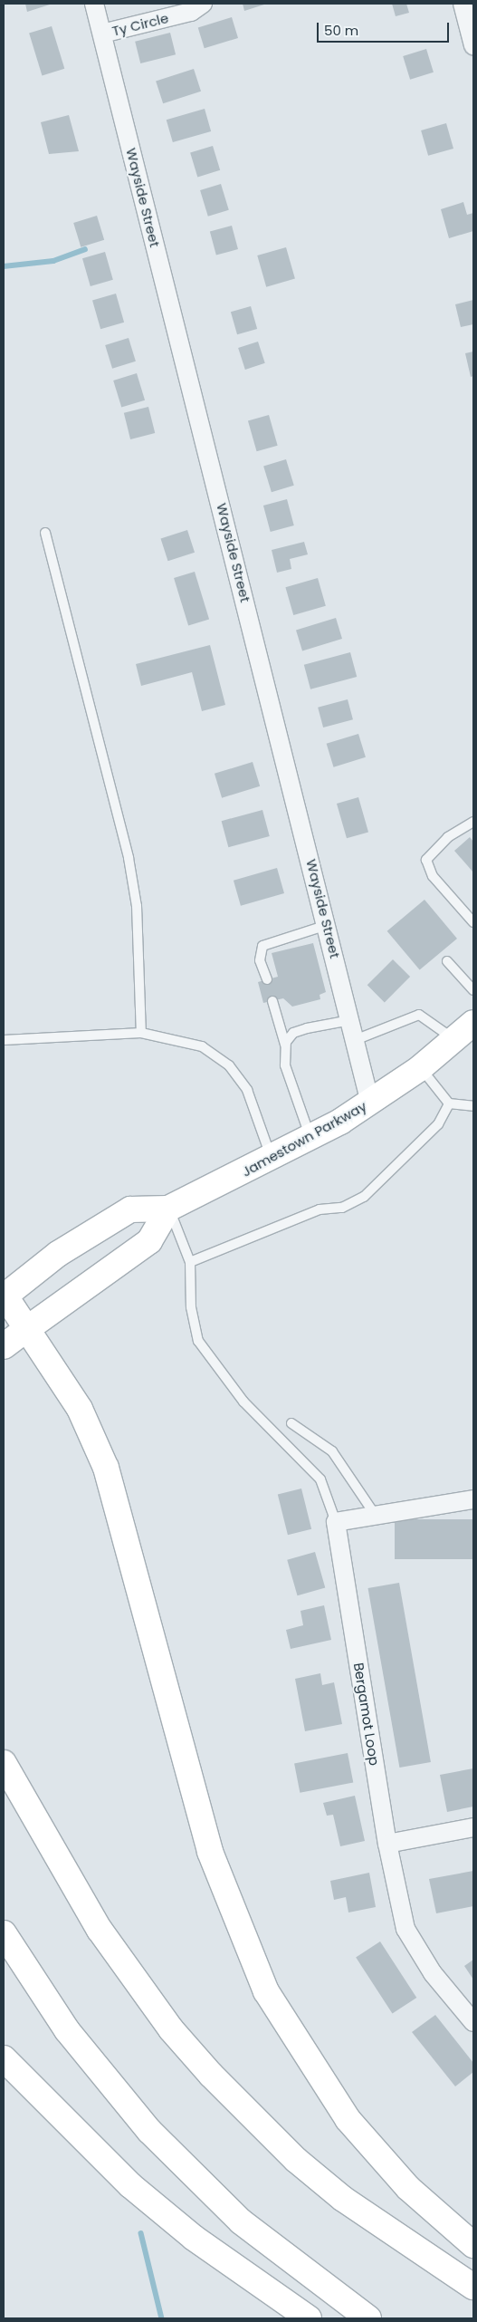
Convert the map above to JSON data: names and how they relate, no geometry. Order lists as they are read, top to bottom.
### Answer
{
  "streets": {
    "main road": ["Jamestown Parkway"],
    "street": ["Ty Circle", "Wayside Street", "Bergamot Loop"]
  },
  "crossings": [
    ["Ty Circle", "Wayside Street"],
    ["Wayside Street", "Jamestown Parkway"]
  ],
  "scale_bar": "50 m"
}
